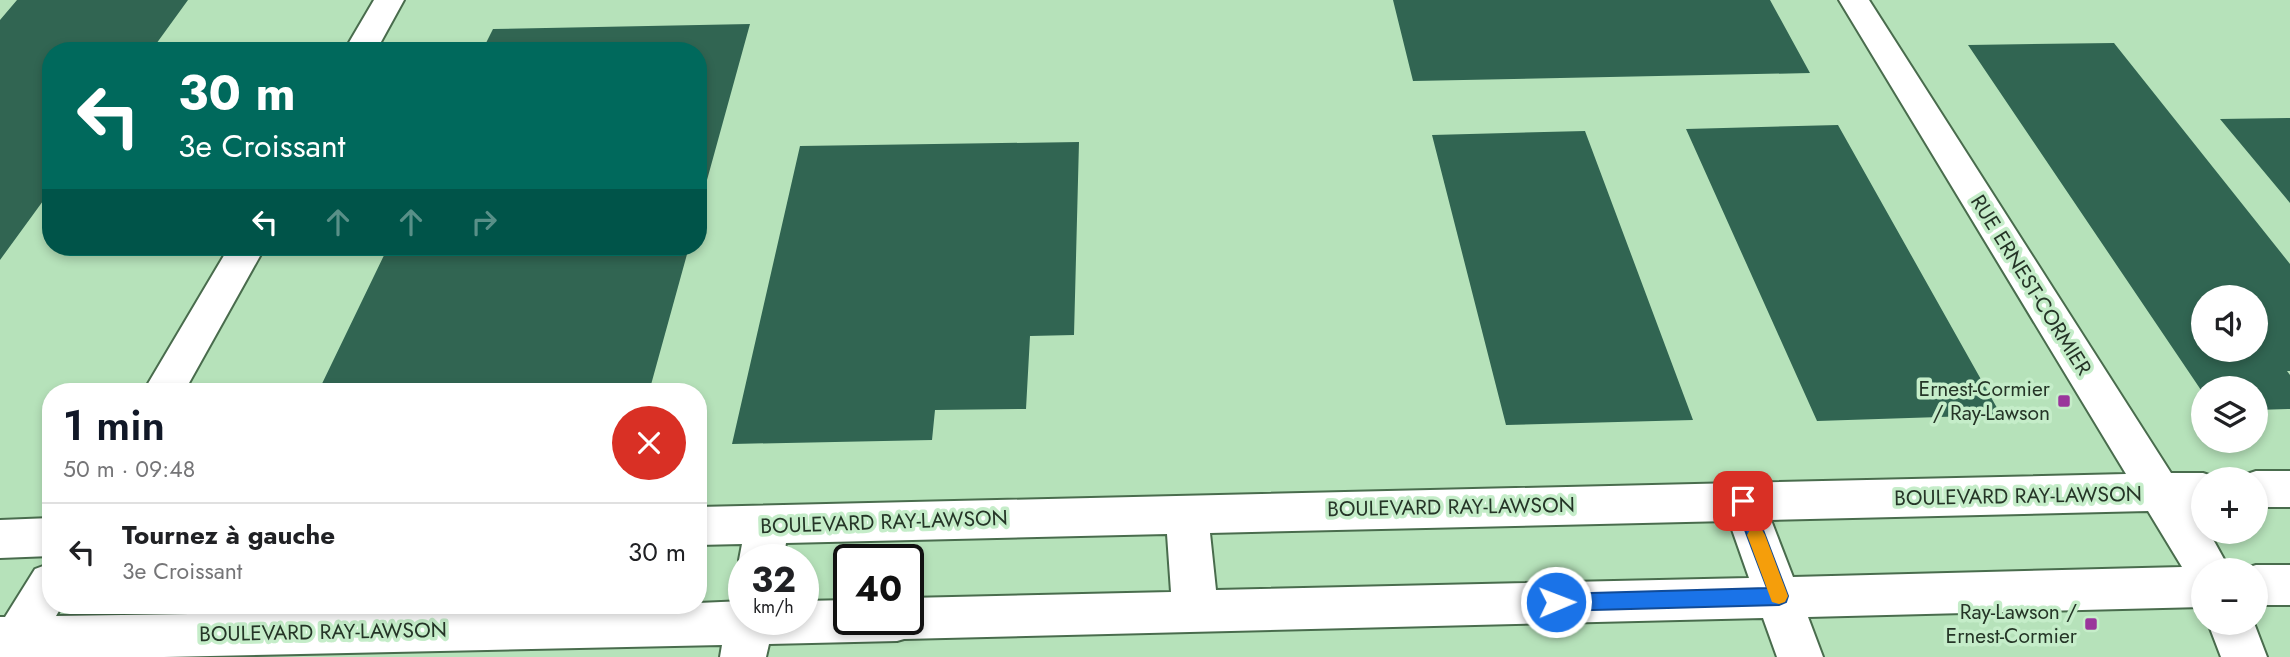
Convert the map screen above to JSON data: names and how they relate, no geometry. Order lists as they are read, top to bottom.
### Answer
{
  "streets": {
    "street": ["RUE ERNEST-CORMIER", "BOULEVARD RAY-LAWSON"]
  },
  "crossings": [
    ["RUE ERNEST-CORMIER", "BOULEVARD RAY-LAWSON"]
  ],
  "places": {
    "transit": ["Ernest-Cormier / Ray-Lawson", "Ray-Lawson / Ernest-Cormier"]
  },
  "page": {
    "turn": ["30 m", "3e Croissant"],
    "map_buttons": ["+", "−"],
    "heading": ["1 min", "50 m · 09:48"],
    "list": [
      {
        "name": "Tournez à gauche",
        "note": "3e Croissant",
        "value": "30 m"
      }
    ],
    "speed": "32 km/h",
    "limit": "40"
  }
}
